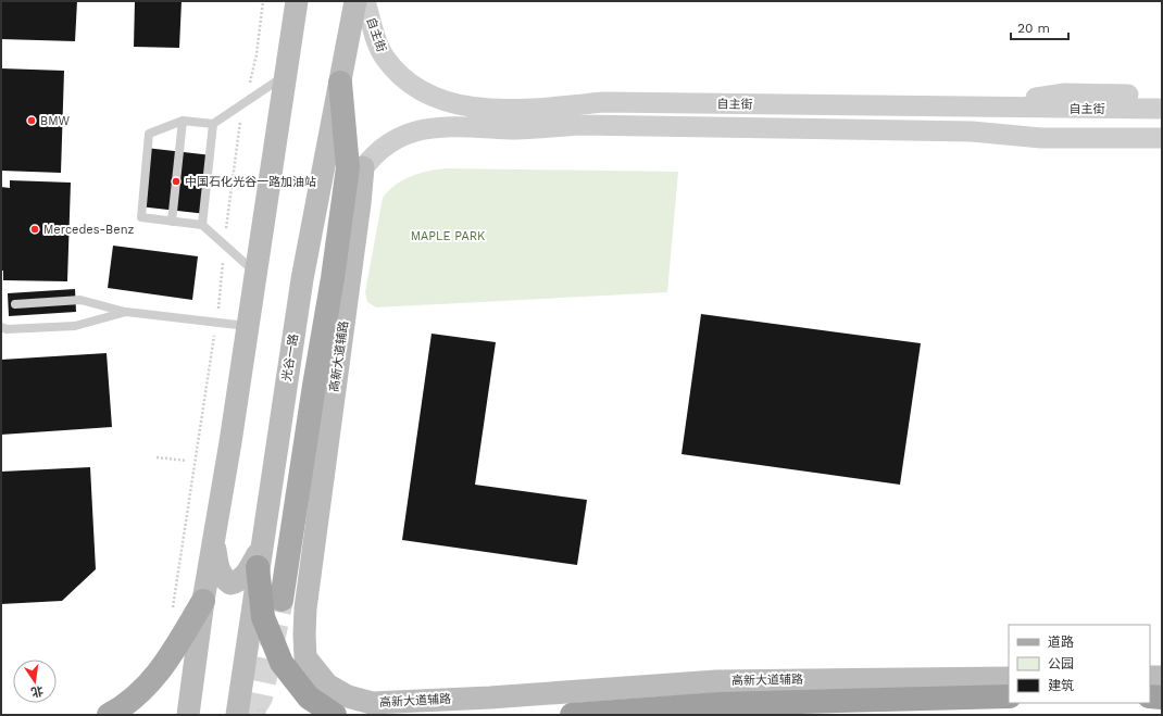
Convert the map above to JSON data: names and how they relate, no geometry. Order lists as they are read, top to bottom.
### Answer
{
  "streets": {
    "main road": ["高新大道辅路", "光谷一路"],
    "street": ["自主街"]
  },
  "crossings": [
    ["自主街", "高新大道辅路"]
  ],
  "parks": ["MAPLE PARK"],
  "places": ["BMW", "中国石化光谷一路加油站", "Mercedes-Benz"],
  "legend": ["道路", "公园", "建筑"],
  "scale_bar": "20 m",
  "north": "bottom"
}
